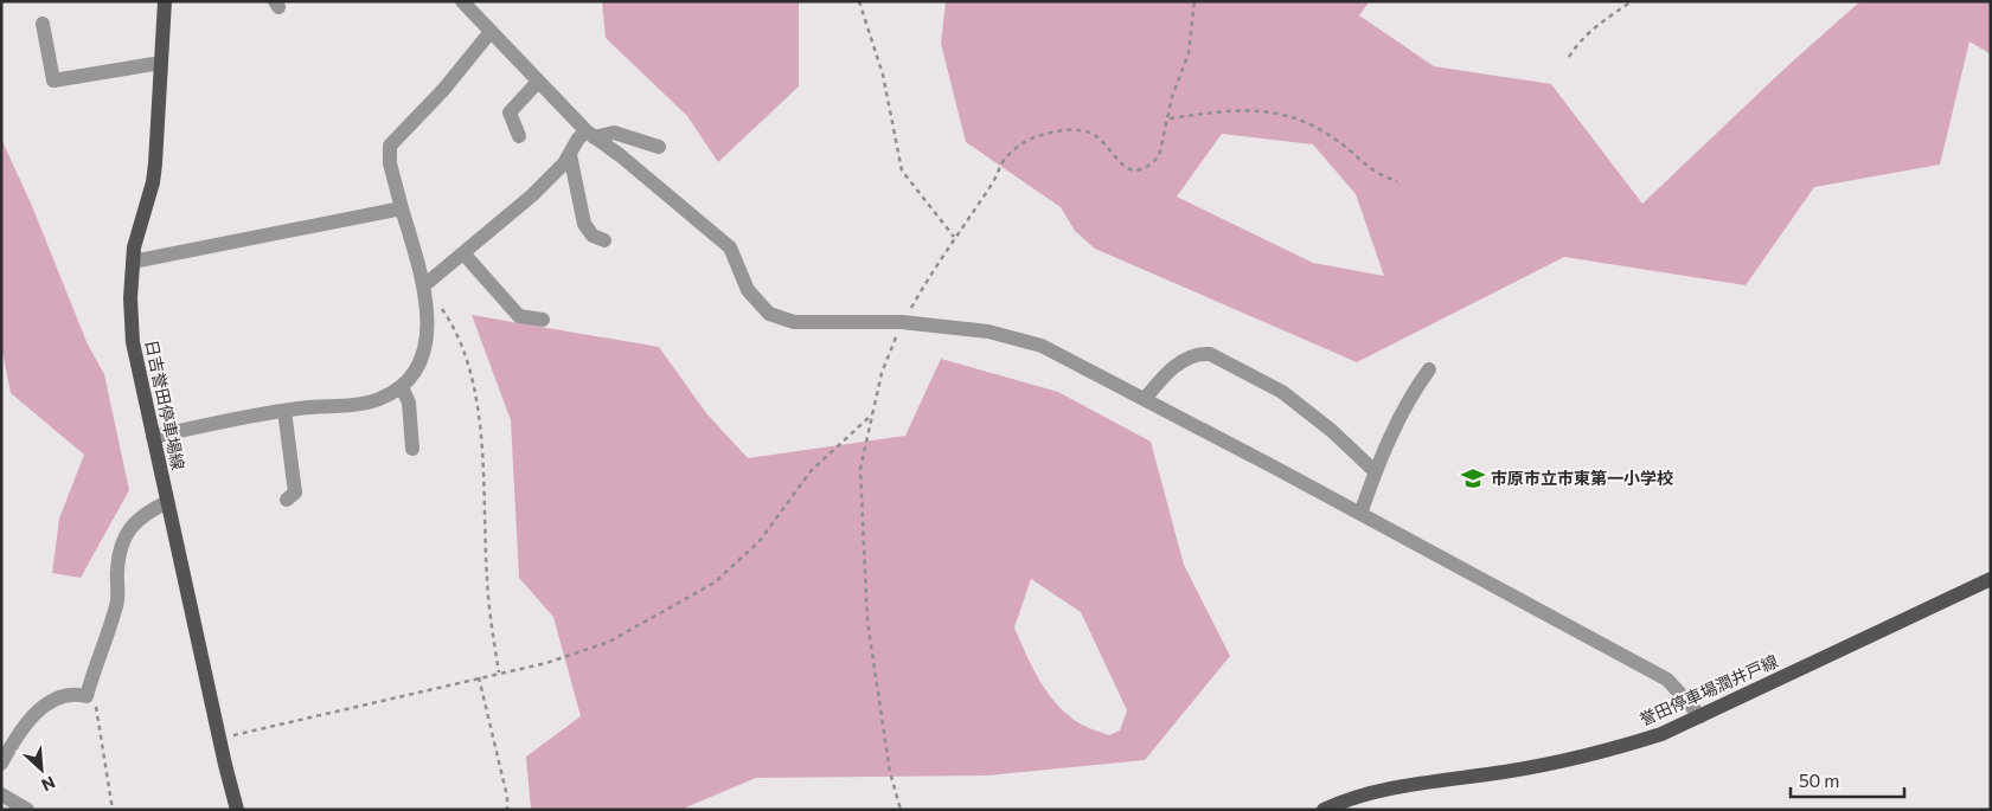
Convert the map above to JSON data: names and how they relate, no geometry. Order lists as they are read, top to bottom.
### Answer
{
  "streets": {
    "main road": ["日吉誉田停車場線", "誉田停車場潤井戸線"]
  },
  "places": {
    "school or university": ["市原市立市東第一小学校"]
  },
  "scale_bar": "50 m",
  "north": "bottom right"
}
